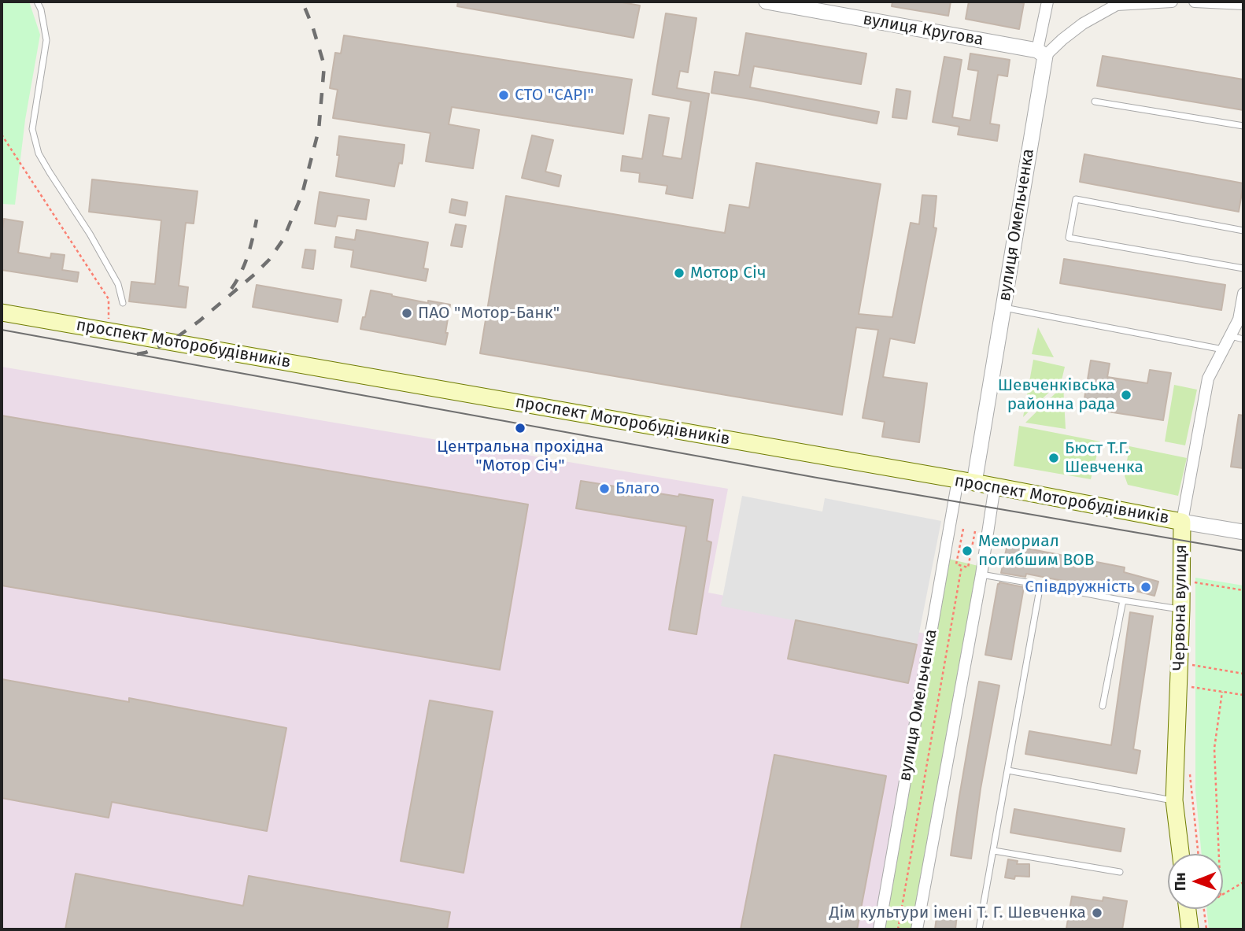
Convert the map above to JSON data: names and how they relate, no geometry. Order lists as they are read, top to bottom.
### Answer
{
  "streets": {
    "main road": ["проспект Моторобудівників", "Червона вулиця"],
    "street": ["вулиця Кругова", "вулиця Омельченка"]
  },
  "crossings": [
    ["вулиця Кругова", "вулиця Омельченка"],
    ["вулиця Омельченка", "проспект Моторобудівників"],
    ["проспект Моторобудівників", "Червона вулиця"]
  ],
  "places": [
    "СТО \"CAPI\"",
    "Мотор Січ",
    "ПАО \"Мотор-Банк\"",
    "Шевченківська районна рада",
    "Центральна прохідна \"Мотор Січ\"",
    "Бюст Т.Г. Шевченка",
    "Благо",
    "Мемориал погибшим ВОВ",
    "Співдружність",
    "Дім культури імені Т. Г. Шевченка"
  ],
  "north": "left"
}
